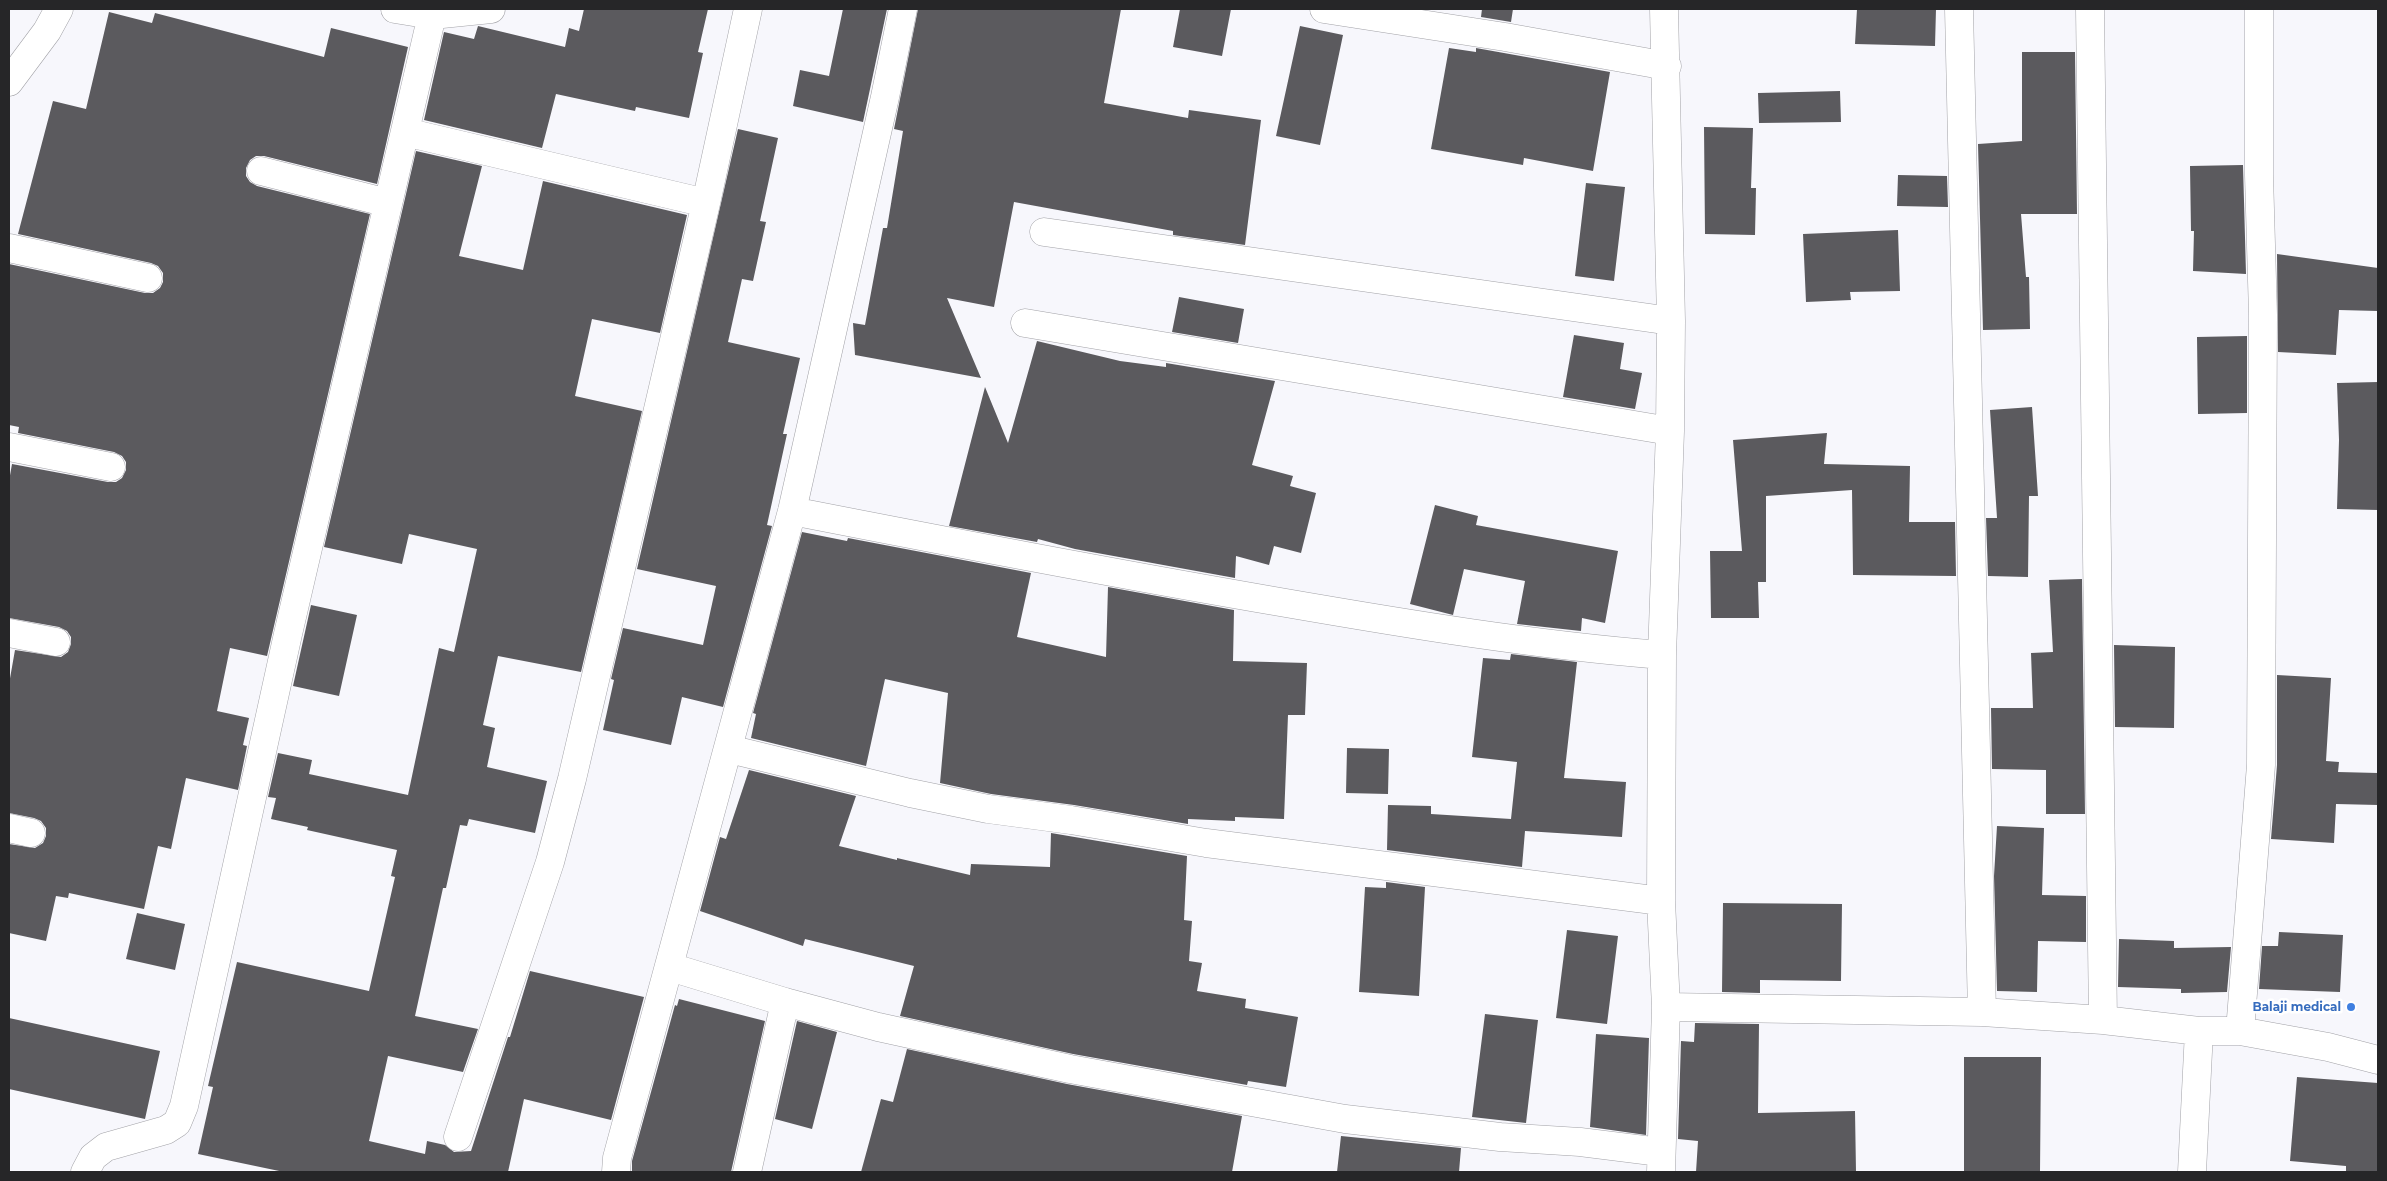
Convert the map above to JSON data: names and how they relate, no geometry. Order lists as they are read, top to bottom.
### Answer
{
  "places": ["Balaji medical"]
}
